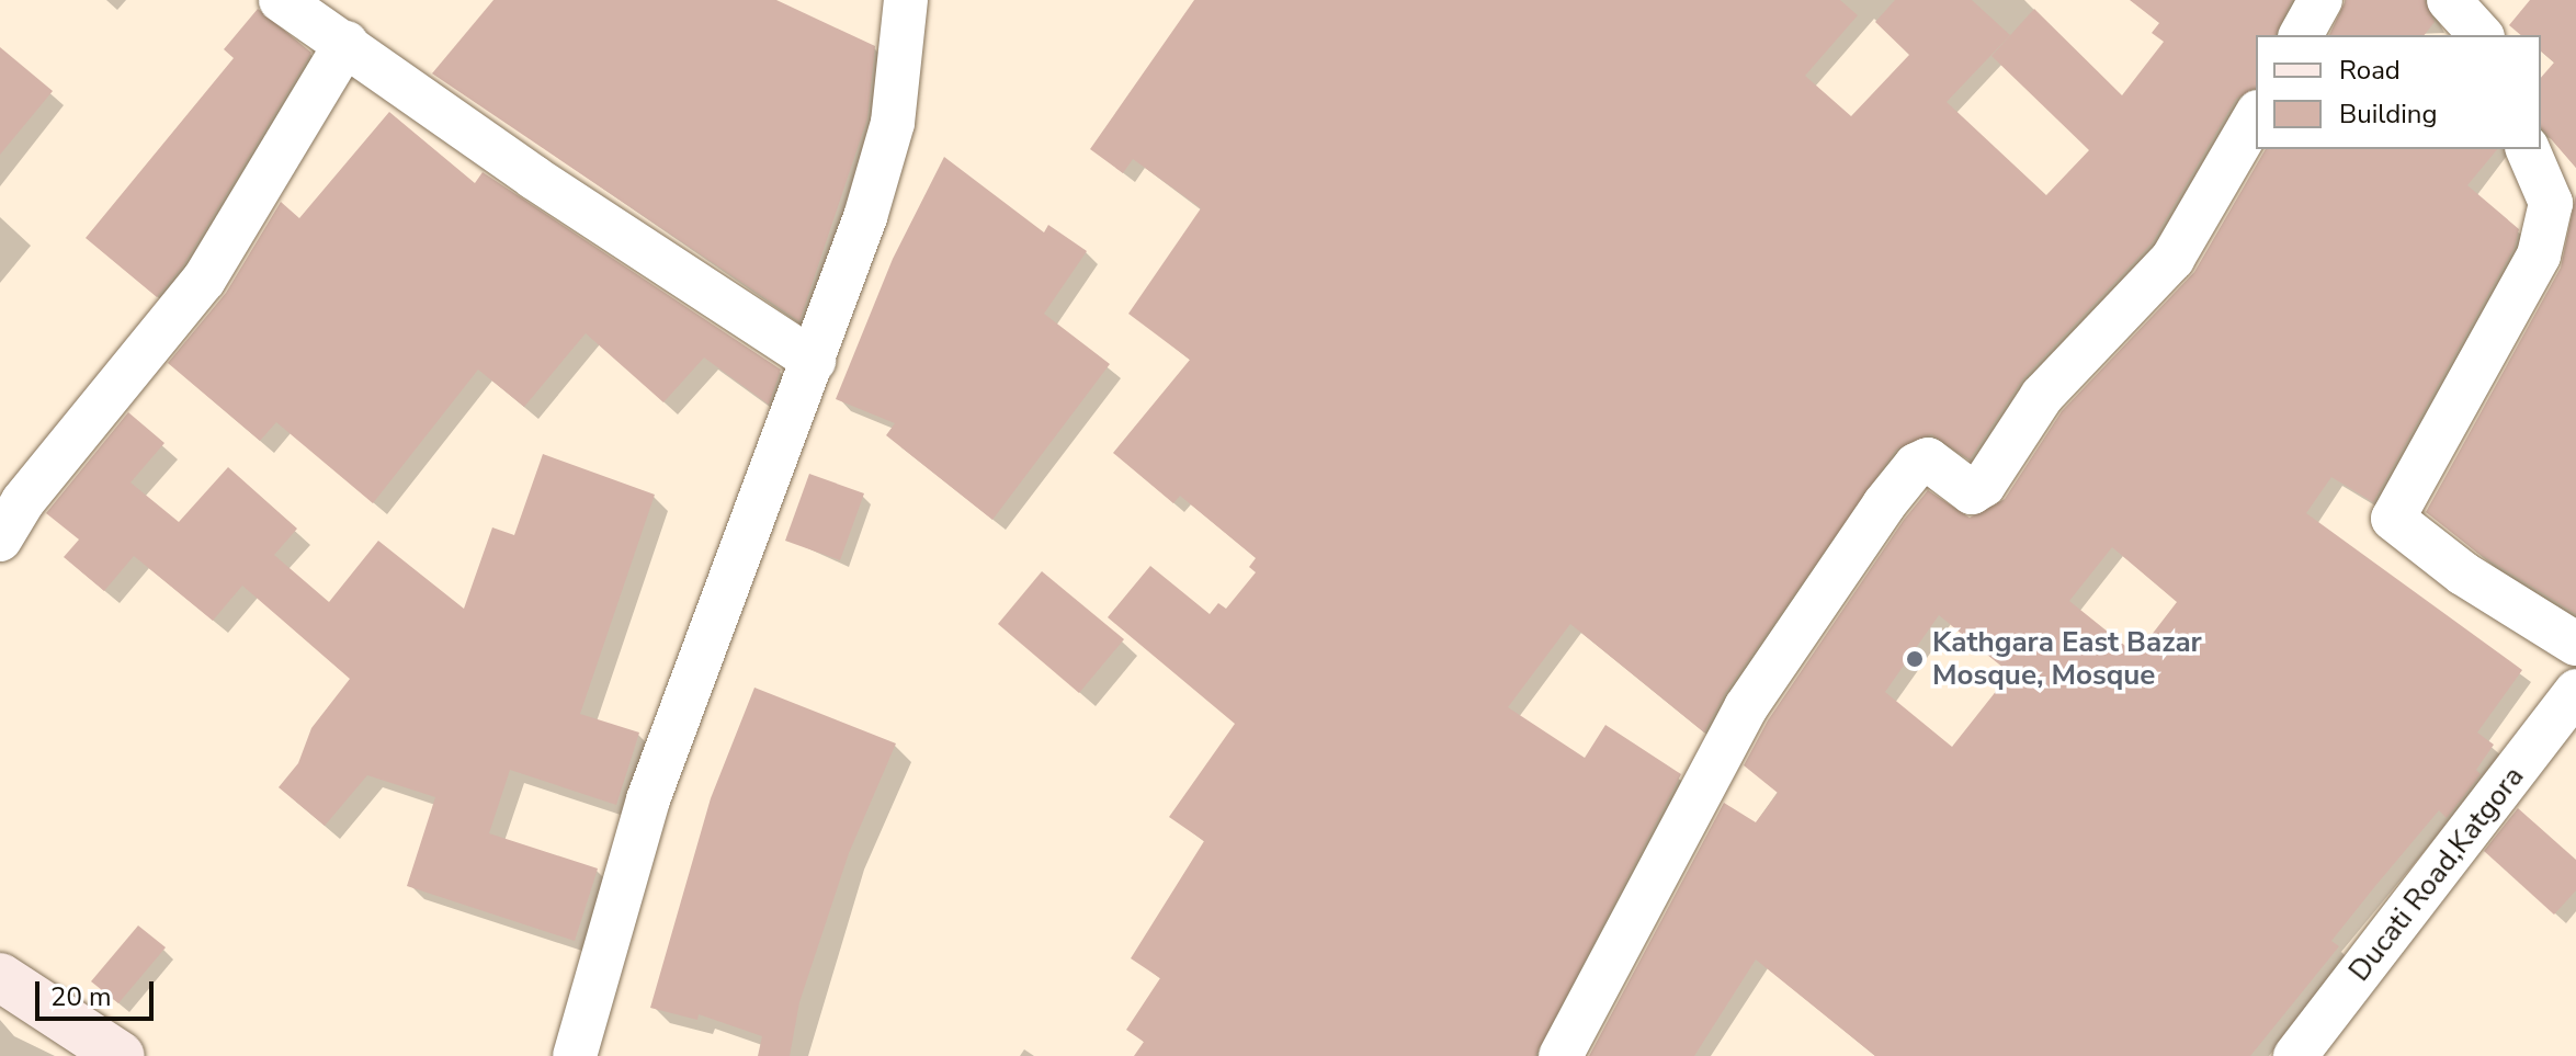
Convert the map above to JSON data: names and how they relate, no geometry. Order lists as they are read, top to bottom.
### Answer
{
  "streets": {
    "street": ["Ducati Road,Katgora"]
  },
  "places": ["Kathgara East Bazar Mosque, Mosque"],
  "legend": ["Road", "Building"],
  "scale_bar": "20 m"
}
